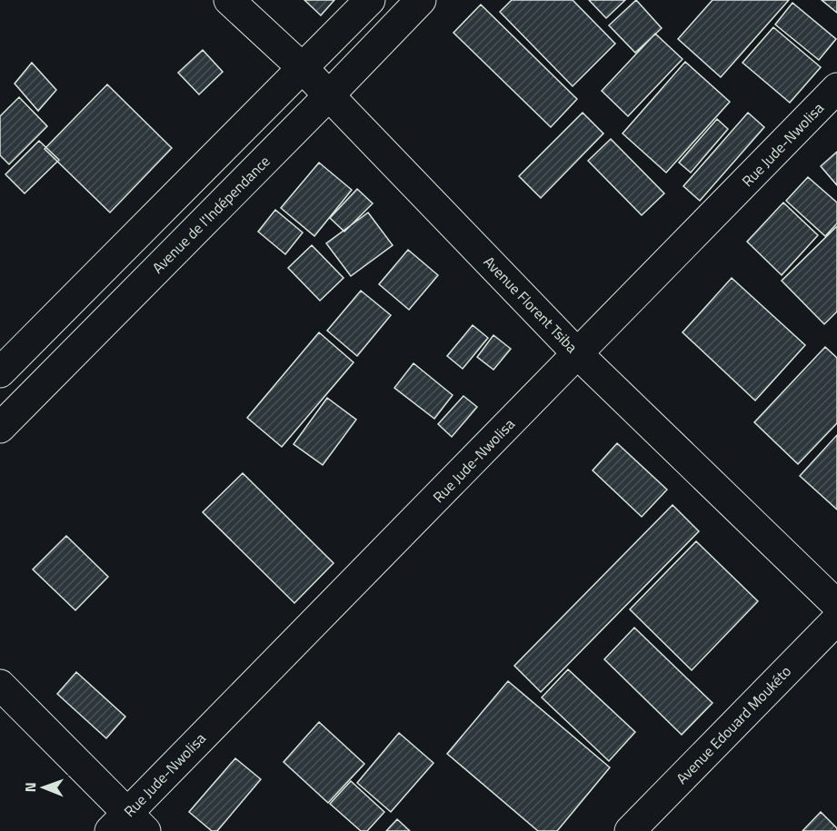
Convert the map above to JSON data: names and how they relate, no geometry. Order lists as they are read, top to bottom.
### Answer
{
  "streets": {
    "street": [
      "Rue Jude-Nwolisa",
      "Avenue de l'Indépendance",
      "Avenue Florent Tsiba",
      "Avenue Edouard Moukéto"
    ]
  },
  "crossings": [
    ["Rue Jude-Nwolisa", "Avenue Florent Tsiba"],
    ["Avenue de l'Indépendance", "Avenue Florent Tsiba"]
  ],
  "north": "left"
}
